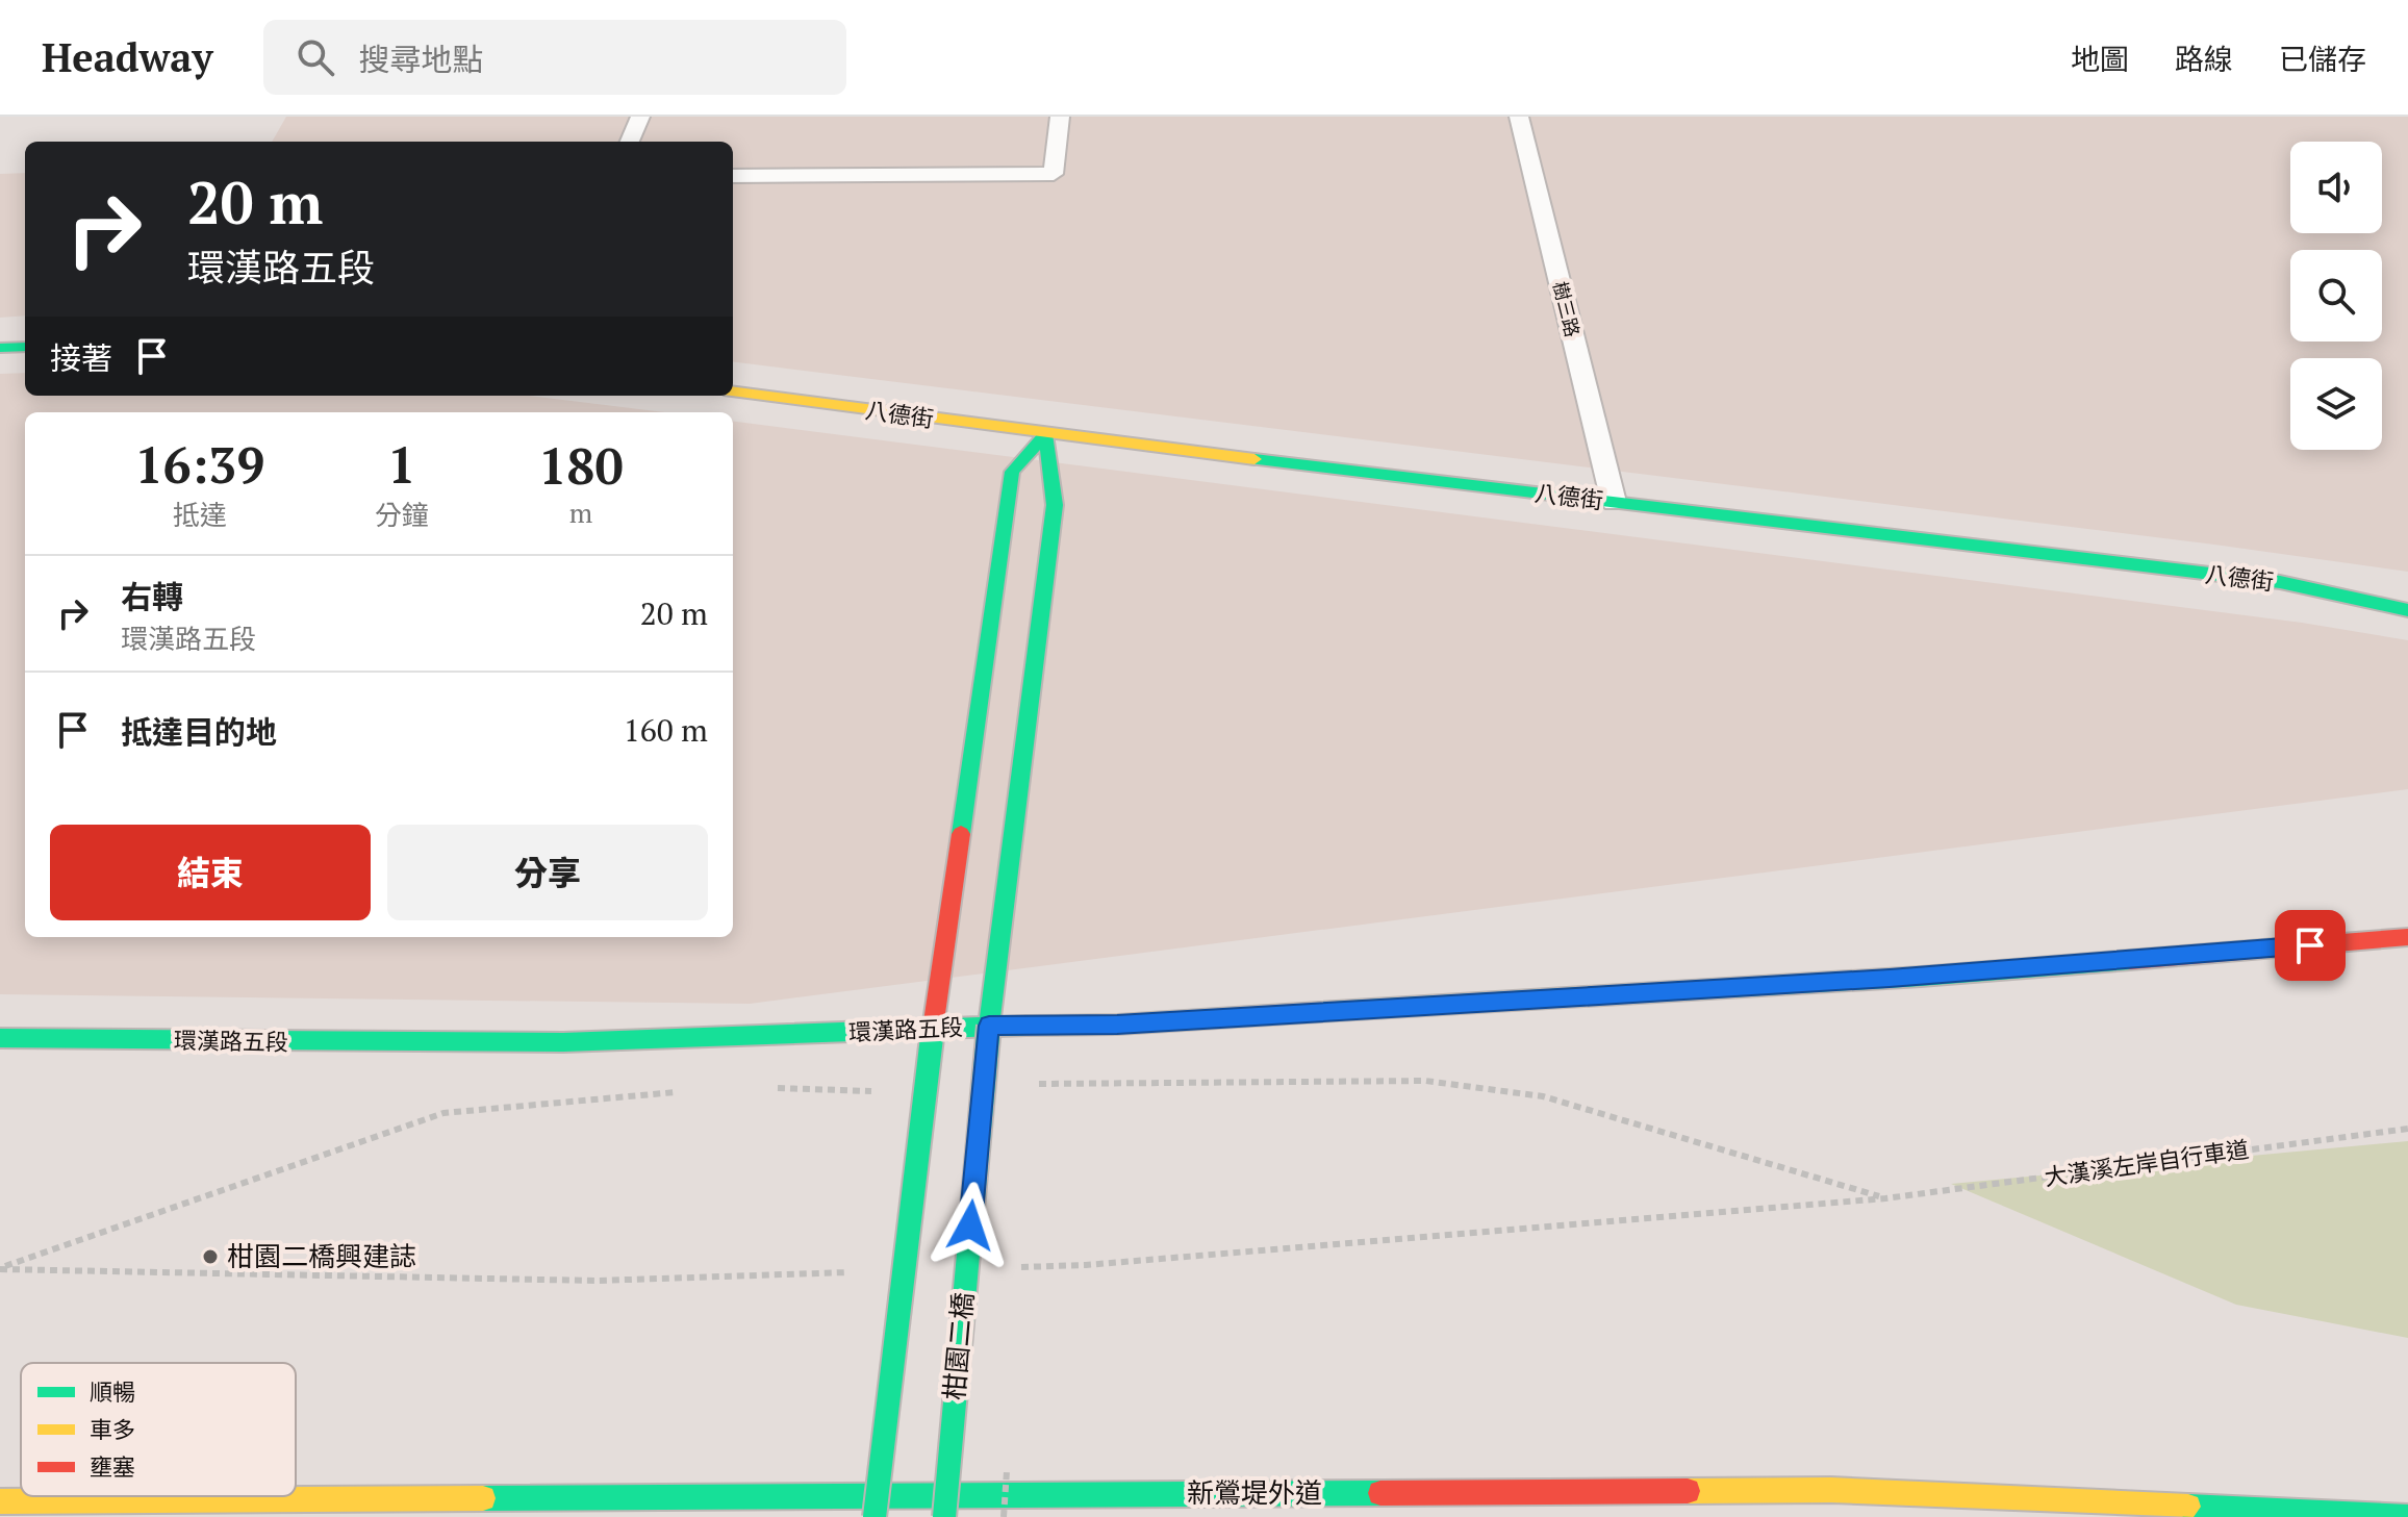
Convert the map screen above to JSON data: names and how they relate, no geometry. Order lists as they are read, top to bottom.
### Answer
{
  "streets": {
    "street": [
      "八德街",
      "環漢路五段",
      "柑園二橋",
      "新鶯堤外道"
    ],
    "lane": ["樹三路"],
    "path": ["大漢溪左岸自行車道"]
  },
  "crossings": [
    ["樹三路", "八德街"],
    ["八德街", "柑園二橋"],
    ["環漢路五段", "柑園二橋"]
  ],
  "places": ["柑園二橋興建誌"],
  "legend": ["順暢", "車多", "壅塞"],
  "page": {
    "header": "Headway",
    "search": "搜尋地點",
    "nav": ["地圖", "路線", "已儲存"],
    "turn": ["20 m", "環漢路五段"],
    "then": "接著",
    "eta": [
      "16:39",
      "抵達",
      "1",
      "分鐘",
      "180",
      "m"
    ],
    "list": [
      {
        "name": "右轉",
        "note": "環漢路五段",
        "value": "20 m"
      },
      {
        "name": "抵達目的地",
        "value": "160 m"
      }
    ],
    "buttons": ["結束", "分享"]
  }
}
